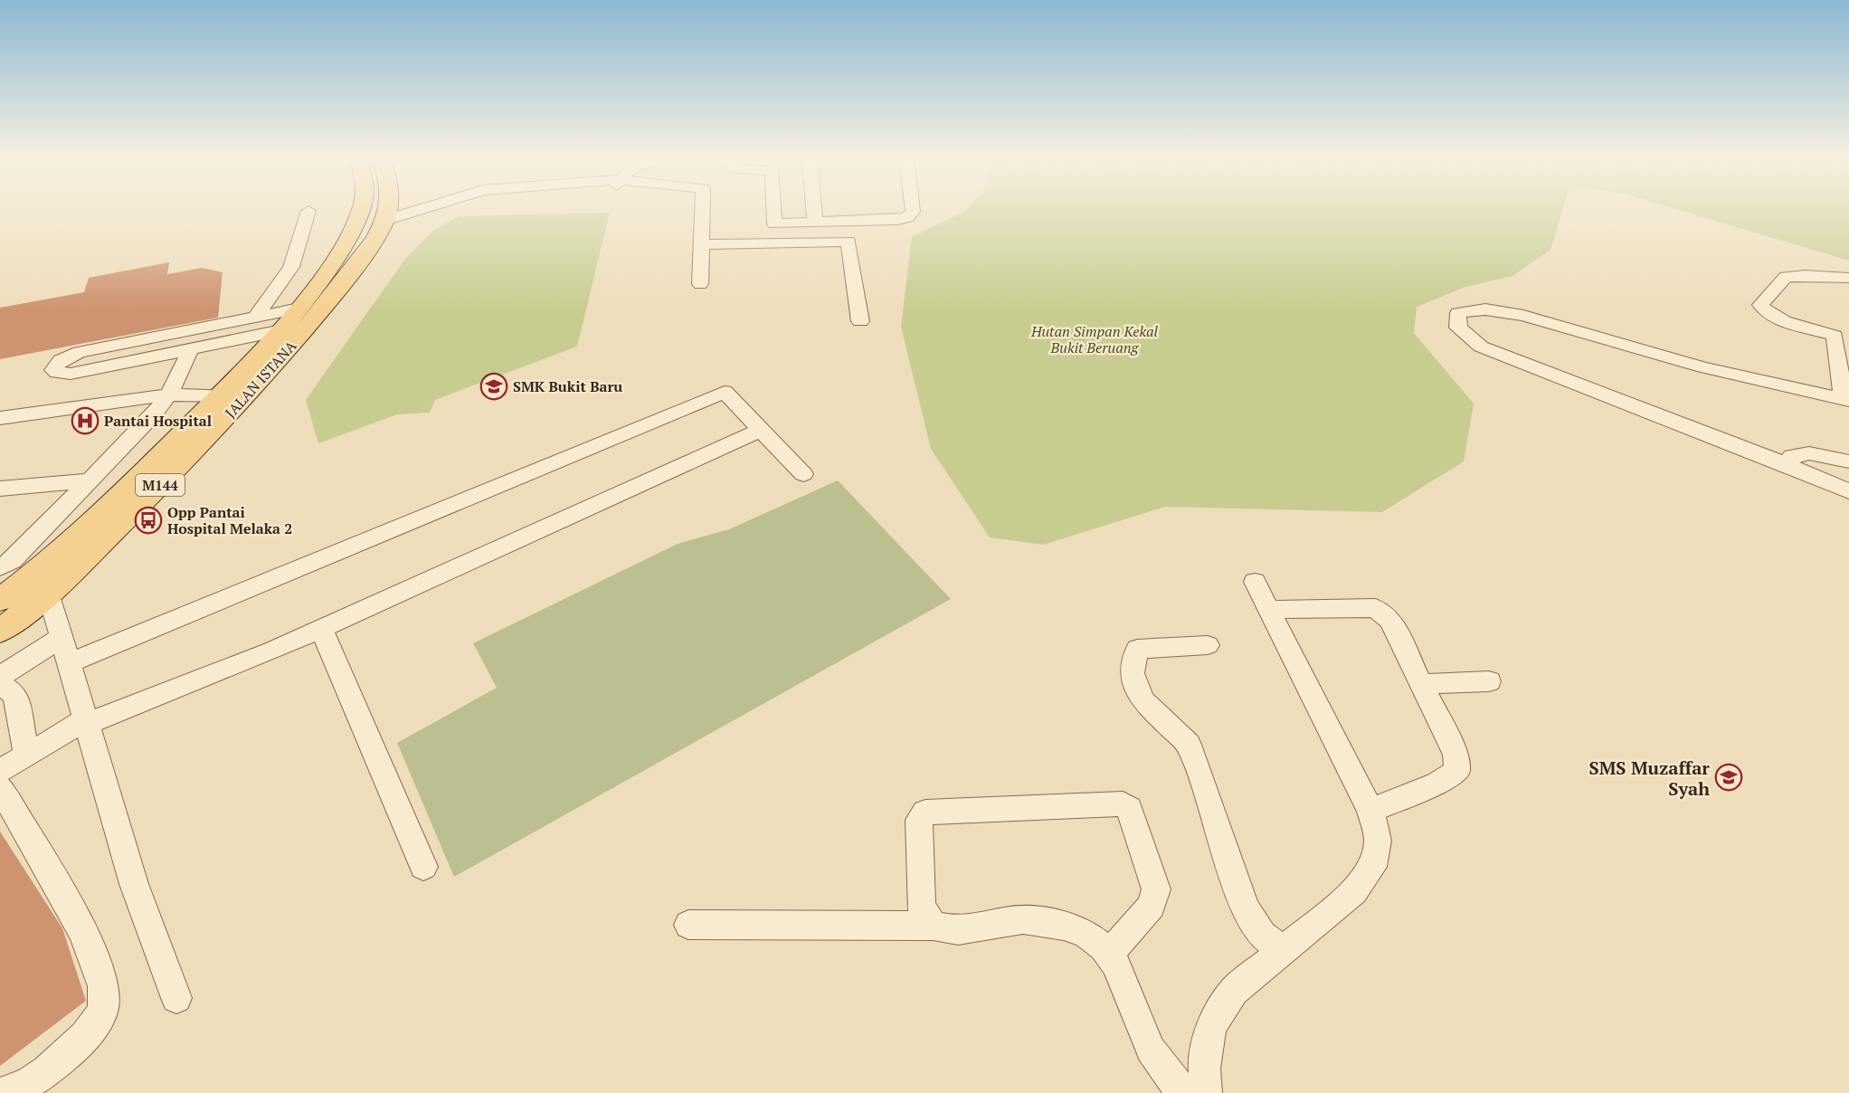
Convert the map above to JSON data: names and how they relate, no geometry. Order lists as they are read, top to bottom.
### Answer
{
  "streets": {
    "main road": ["JALAN ISTANA", "M144"]
  },
  "parks": ["Hutan Simpan Kekal Bukit Beruang"],
  "places": {
    "school or university": ["SMK Bukit Baru", "SMS Muzaffar Syah"],
    "hospital": ["Pantai Hospital"],
    "bus stop": ["Opp Pantai Hospital Melaka 2"]
  }
}
